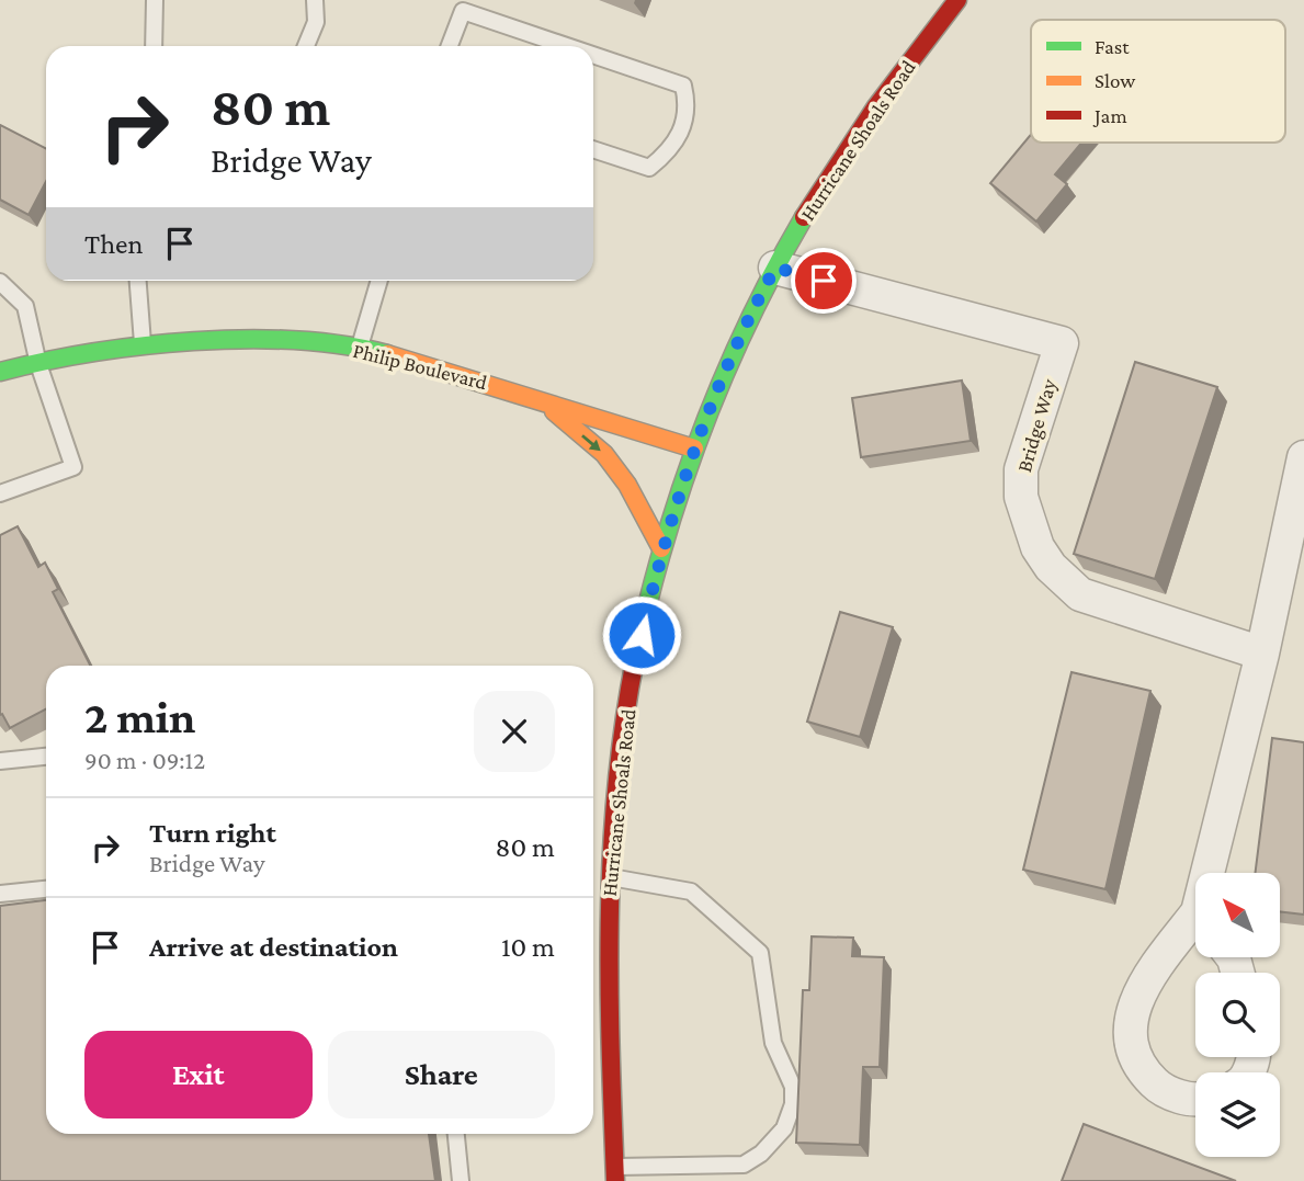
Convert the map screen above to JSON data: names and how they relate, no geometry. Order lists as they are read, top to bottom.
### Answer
{
  "streets": {
    "street": ["Hurricane Shoals Road", "Philip Boulevard", "Bridge Way"]
  },
  "crossings": [
    ["Hurricane Shoals Road", "Philip Boulevard"],
    ["Hurricane Shoals Road", "Bridge Way"]
  ],
  "legend": ["Fast", "Slow", "Jam"],
  "north": "top left",
  "page": {
    "turn": ["80 m", "Bridge Way"],
    "then": "Then",
    "heading": ["2 min", "90 m · 09:12"],
    "list": [
      {
        "name": "Turn right",
        "note": "Bridge Way",
        "value": "80 m"
      },
      {
        "name": "Arrive at destination",
        "value": "10 m"
      }
    ],
    "buttons": ["Exit", "Share"]
  }
}
